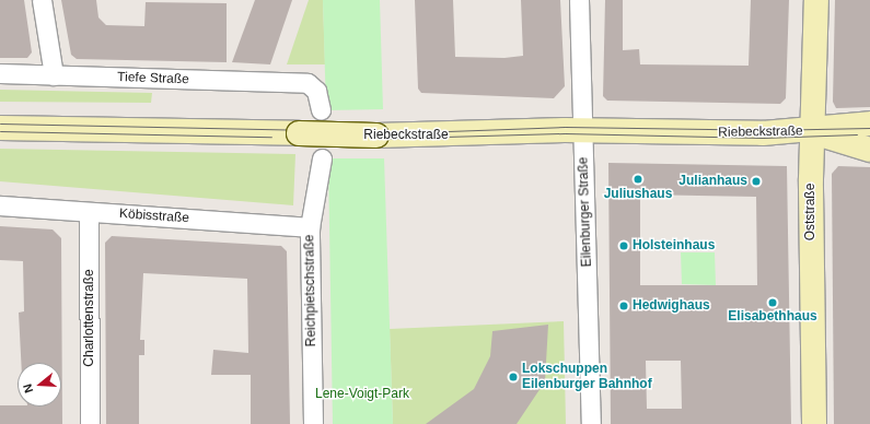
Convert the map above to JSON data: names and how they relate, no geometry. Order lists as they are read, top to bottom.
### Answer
{
  "streets": {
    "main road": ["Riebeckstraße", "Oststraße"],
    "street": [
      "Tiefe Straße",
      "Eilenburger Straße",
      "Köbisstraße",
      "Reichpietschstraße",
      "Charlottenstraße"
    ]
  },
  "crossings": [
    ["Riebeckstraße", "Eilenburger Straße"],
    ["Riebeckstraße", "Oststraße"],
    ["Köbisstraße", "Reichpietschstraße"],
    ["Köbisstraße", "Charlottenstraße"]
  ],
  "parks": ["Lene-Voigt-Park"],
  "places": [
    "Juliushaus",
    "Julianhaus",
    "Holsteinhaus",
    "Elisabethhaus",
    "Hedwighaus",
    "Lokschuppen Eilenburger Bahnhof"
  ],
  "north": "left"
}
